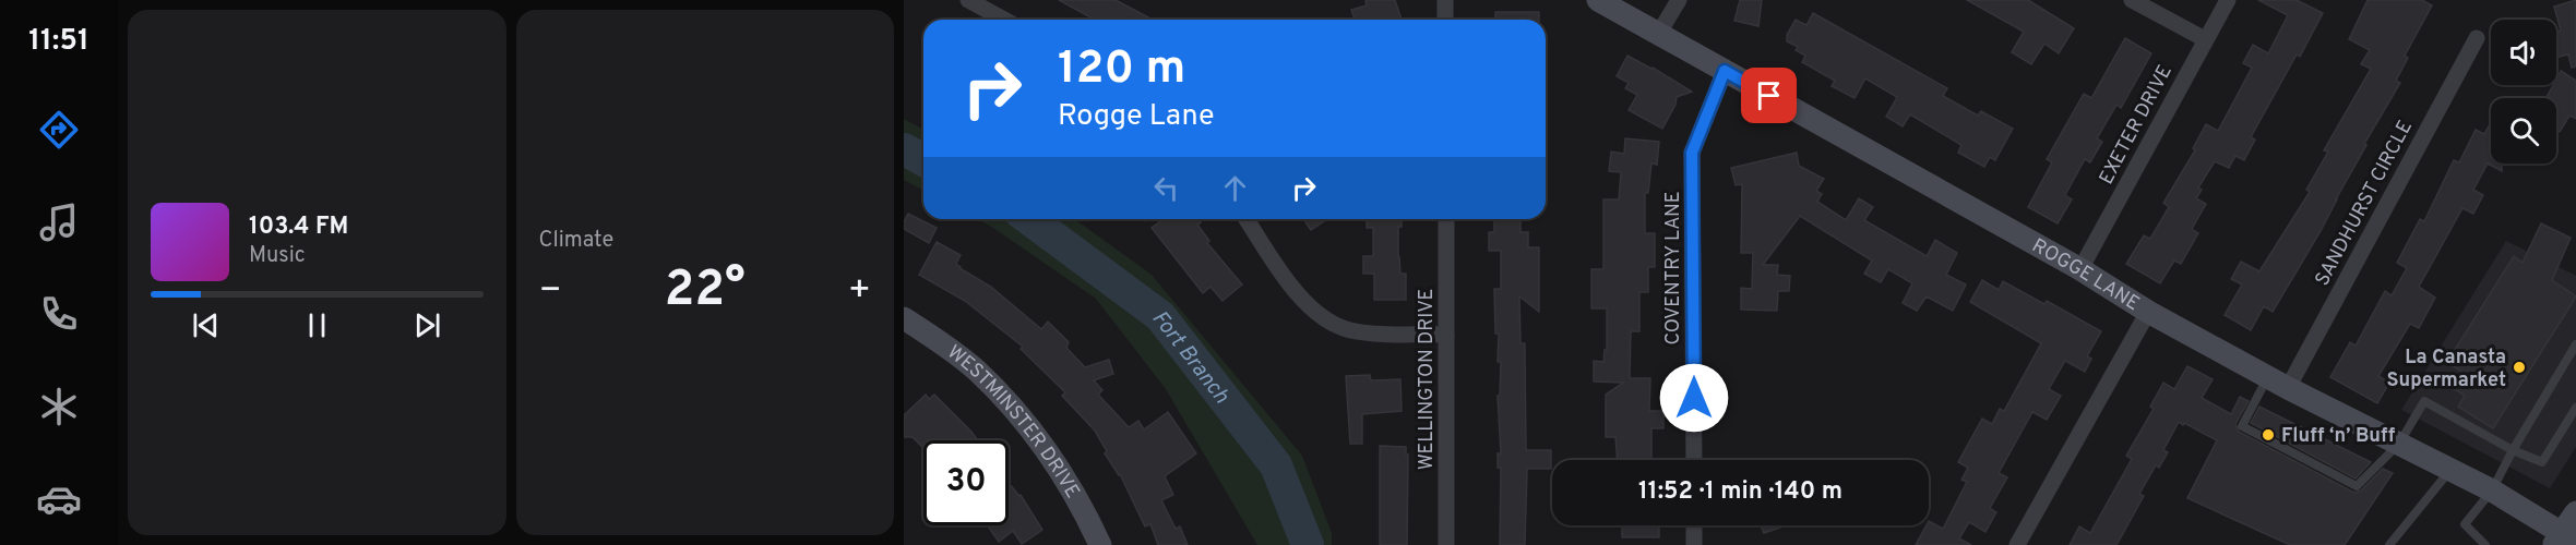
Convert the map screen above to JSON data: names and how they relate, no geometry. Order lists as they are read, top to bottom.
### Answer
{
  "streets": {
    "street": [
      "EXETER DRIVE",
      "SANDHURST CIRCLE",
      "COVENTRY LANE",
      "ROGGE LANE",
      "WELLINGTON DRIVE",
      "WESTMINSTER DRIVE"
    ]
  },
  "crossings": [
    ["EXETER DRIVE", "ROGGE LANE"],
    ["SANDHURST CIRCLE", "ROGGE LANE"],
    ["COVENTRY LANE", "ROGGE LANE"]
  ],
  "water": ["Fort Branch"],
  "places": ["La Canasta Supermarket", "Fluff ‘n’ Buff"],
  "page": {
    "tabs": "11:51",
    "tile": "Climate",
    "turn": ["120 m", "Rogge Lane"],
    "song": ["103.4 FM", "Music"],
    "heat": ["−", "22°", "+"],
    "limit": "30",
    "trip": "11:52 · 1 min · 140 m"
  }
}
